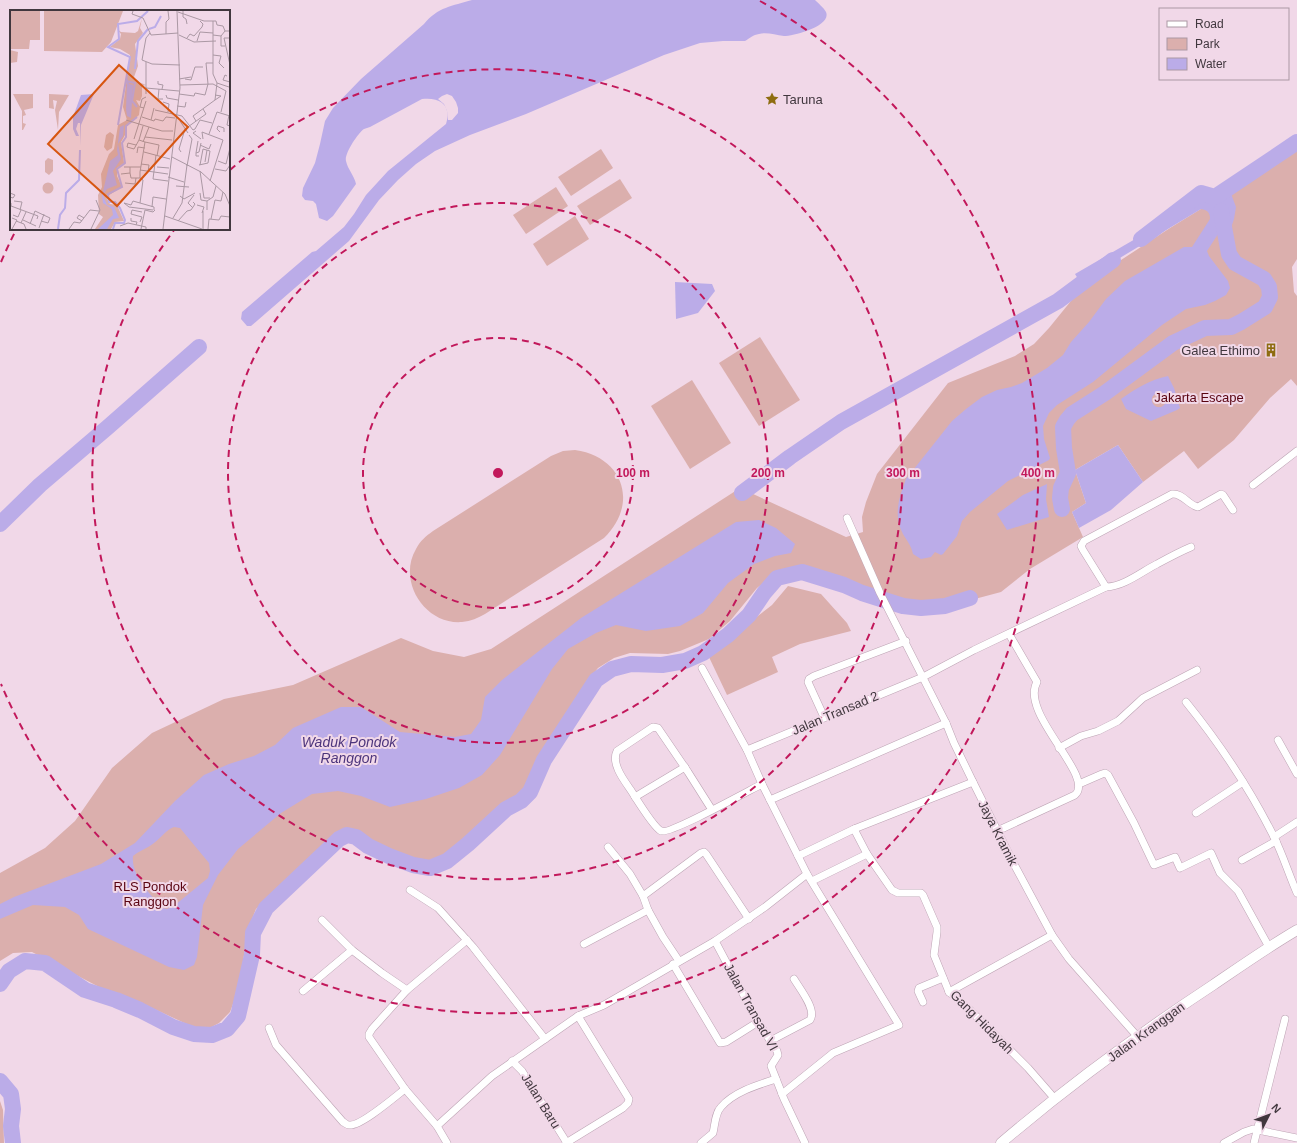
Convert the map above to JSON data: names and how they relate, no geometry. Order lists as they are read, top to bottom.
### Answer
{
  "streets": {
    "main road": ["Jalan Kranggan"],
    "street": [
      "Jalan Transad 2",
      "Jaya Kramik",
      "Jalan Transad VI",
      "Gang Hidayah",
      "Jalan Baru"
    ]
  },
  "crossings": [
    ["Jalan Transad 2", "Jaya Kramik"],
    ["Jaya Kramik", "Jalan Kranggan"],
    ["Gang Hidayah", "Jalan Kranggan"]
  ],
  "water": ["Waduk Pondok Ranggon"],
  "parks": ["Jakarta Escape", "RLS Pondok Ranggon"],
  "places": {
    "place": ["Taruna"],
    "building": ["Galea Ethimo"]
  },
  "legend": ["Road", "Park", "Water"],
  "north": "top right",
  "rings": [
    "100 m",
    "200 m",
    "300 m",
    "400 m"
  ]
}
